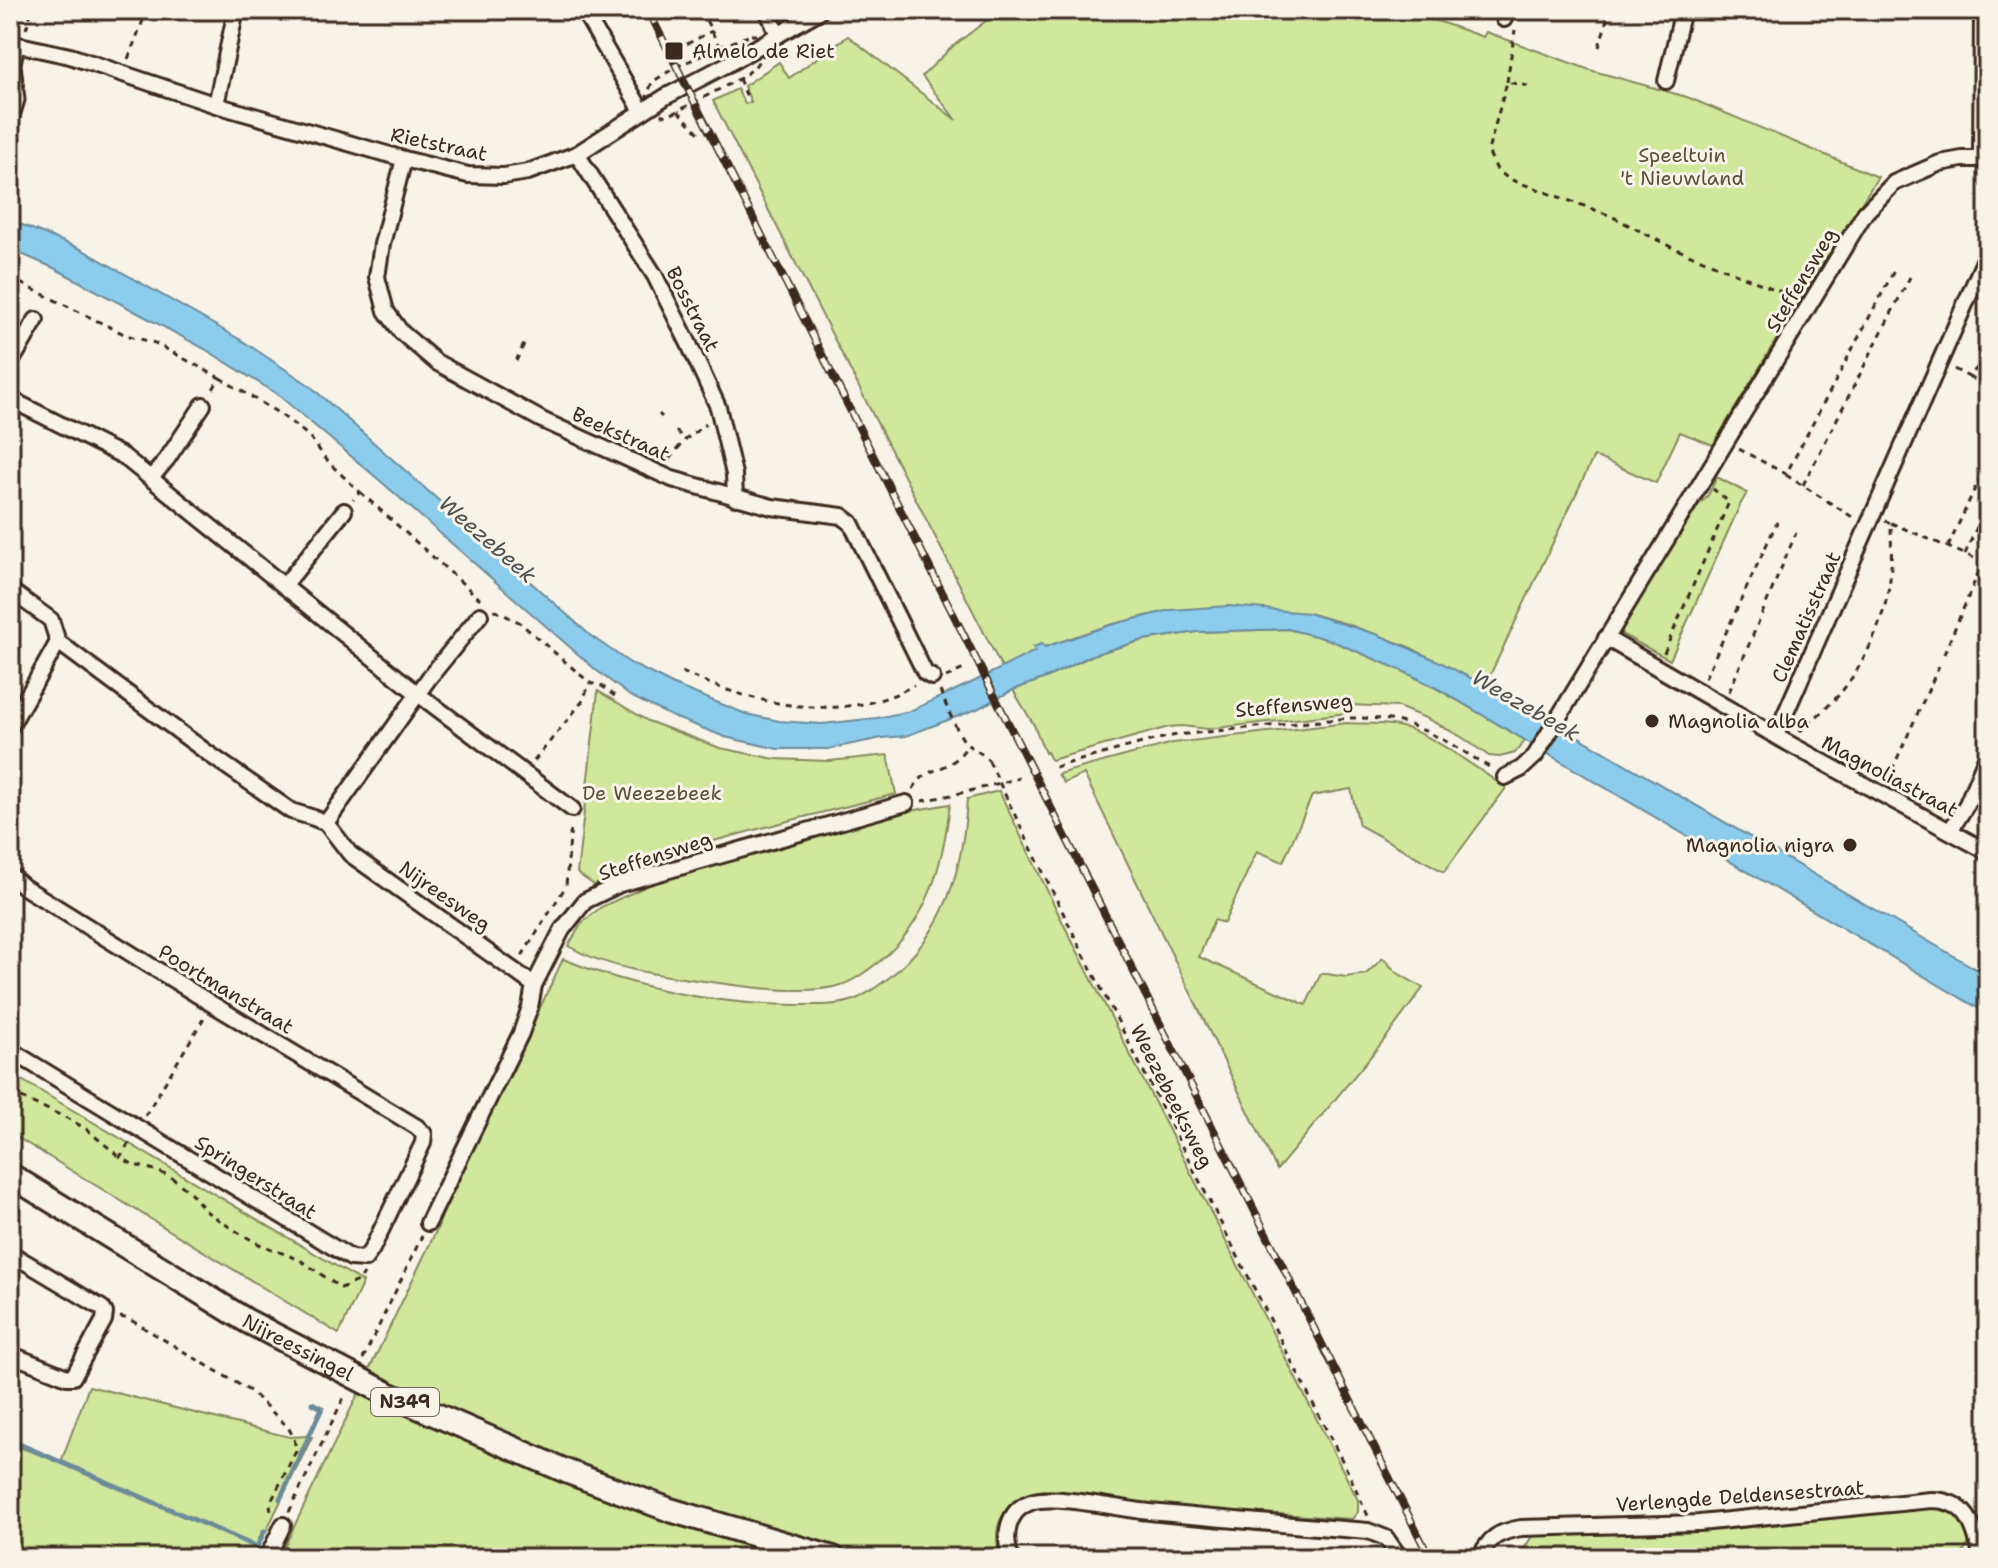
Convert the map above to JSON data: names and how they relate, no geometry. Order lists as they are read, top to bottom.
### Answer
{
  "streets": {
    "main road": ["Nijreessingel", "N349"],
    "street": [
      "Rietstraat",
      "Steffensweg",
      "Bosstraat",
      "Beekstraat",
      "Clematisstraat",
      "Magnoliastraat",
      "Nijreesweg",
      "Poortmanstraat",
      "Springerstraat",
      "Verlengde Deldensestraat"
    ],
    "path": ["Weezebeeksweg"]
  },
  "crossings": [
    ["Rietstraat", "Bosstraat"],
    ["Rietstraat", "Beekstraat"],
    ["Steffensweg", "Magnoliastraat"],
    ["Steffensweg", "Nijreesweg"],
    ["Bosstraat", "Beekstraat"],
    ["Beekstraat", "Weezebeeksweg"],
    ["Clematisstraat", "Magnoliastraat"],
    ["Poortmanstraat", "Springerstraat"]
  ],
  "water": ["Weezebeek"],
  "parks": ["Speeltuin 't Nieuwland", "De Weezebeek"],
  "places": {
    "transit": ["Almelo de Riet"],
    "other": ["Magnolia alba", "Magnolia nigra"]
  }
}
